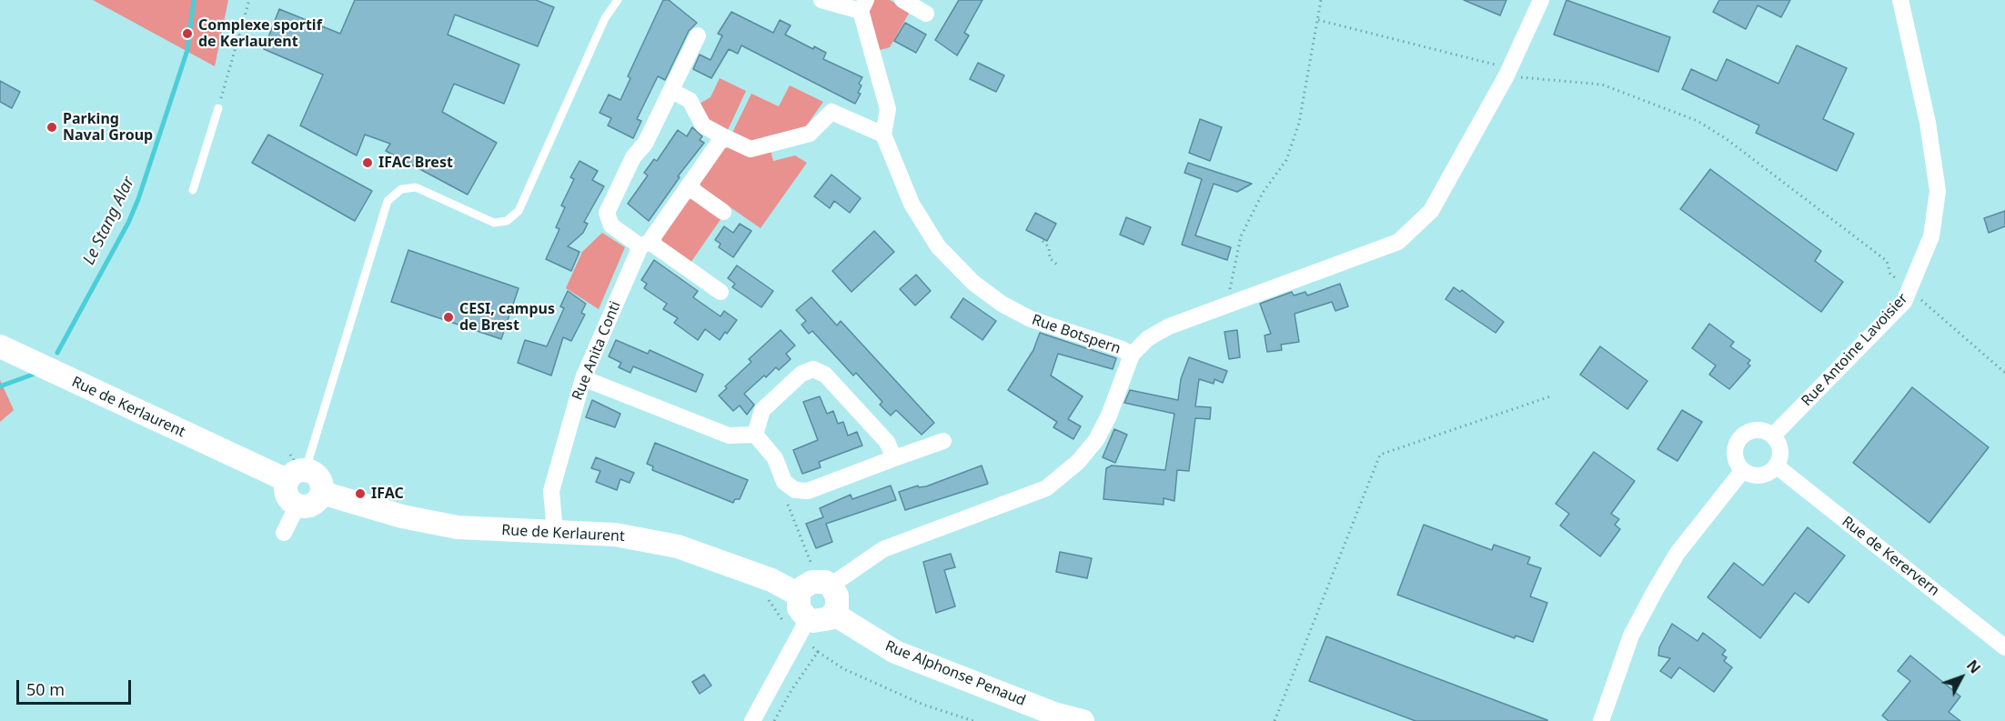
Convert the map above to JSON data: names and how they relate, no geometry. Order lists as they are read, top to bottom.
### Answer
{
  "streets": {
    "street": [
      "Rue Botspern",
      "Rue Antoine Lavoisier",
      "Rue Anita Conti",
      "Rue de Kerlaurent",
      "Rue de Kerervern",
      "Rue Alphonse Penaud"
    ]
  },
  "crossings": [
    ["Rue Antoine Lavoisier", "Rue de Kerervern"],
    ["Rue Anita Conti", "Rue de Kerlaurent"],
    ["Rue de Kerlaurent", "Rue Alphonse Penaud"]
  ],
  "water": ["Le Stang Alar"],
  "places": [
    "Complexe sportif de Kerlaurent",
    "Parking Naval Group",
    "IFAC Brest",
    "CESI, campus de Brest",
    "IFAC"
  ],
  "scale_bar": "50 m",
  "north": "top right"
}
